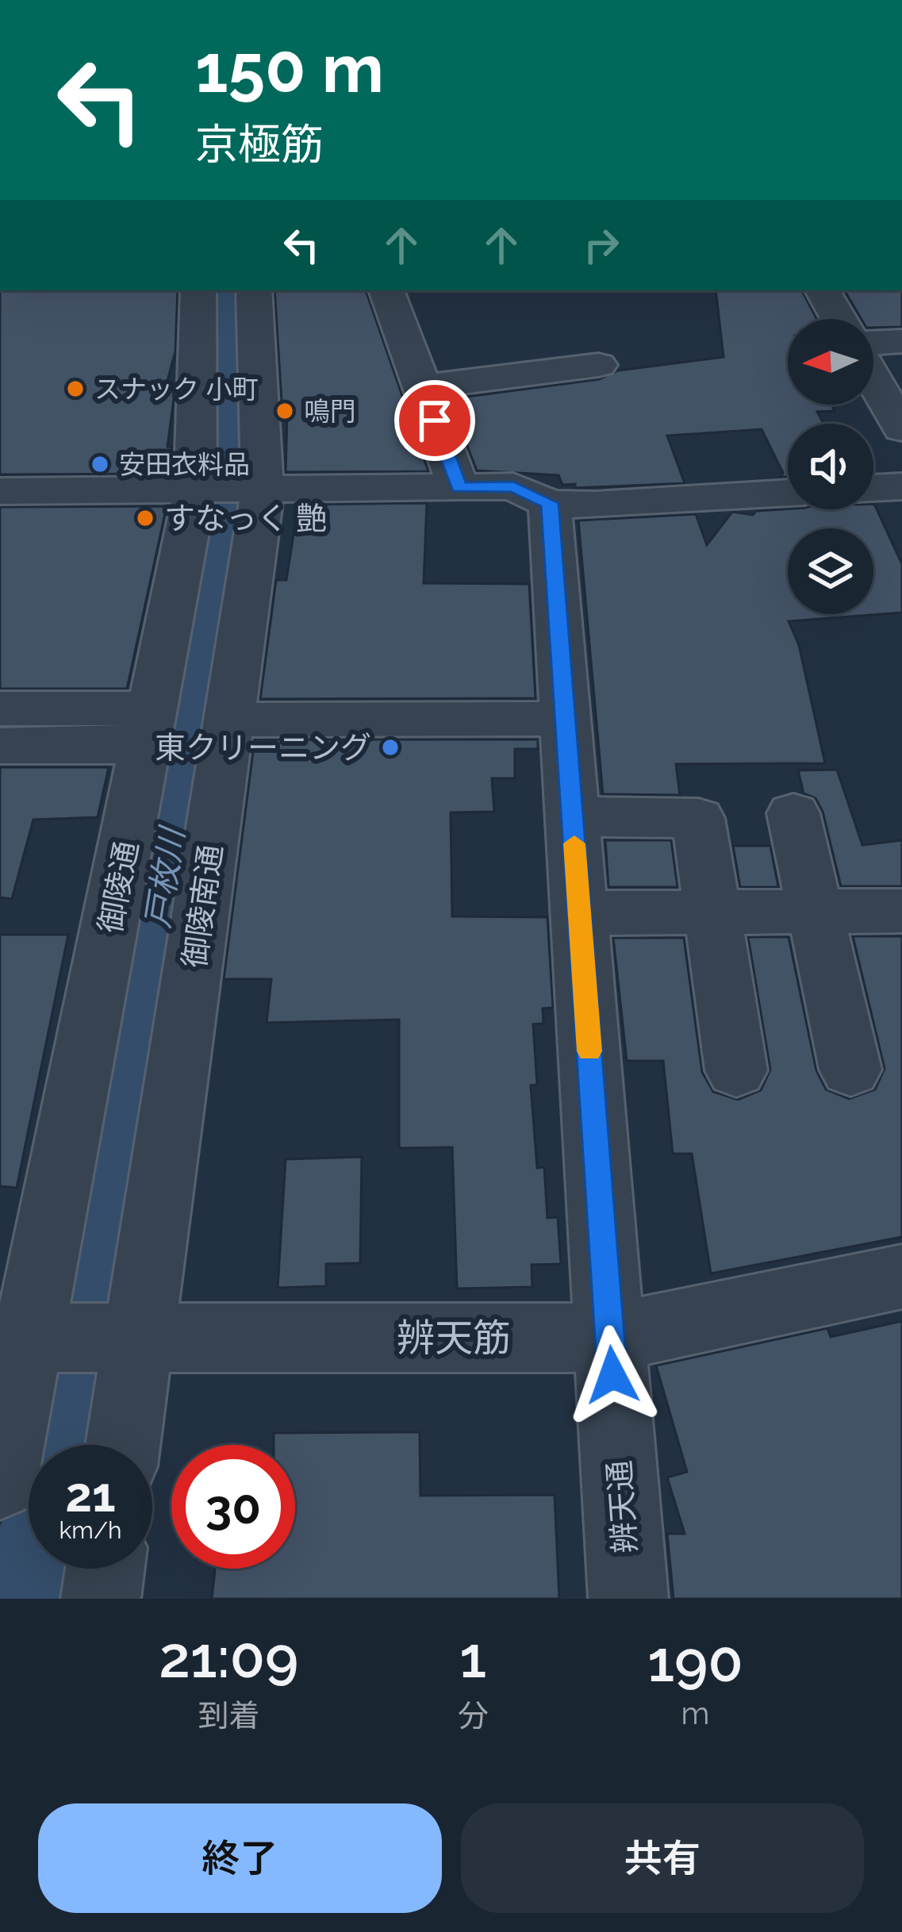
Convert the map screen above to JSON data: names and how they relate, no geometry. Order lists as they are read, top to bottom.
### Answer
{
  "streets": {
    "street": [
      "御陵通",
      "御陵南通",
      "辨天筋",
      "辨天通"
    ]
  },
  "crossings": [
    ["御陵通", "辨天筋"],
    ["御陵南通", "辨天筋"],
    ["辨天筋", "辨天通"]
  ],
  "water": ["戸枚川"],
  "places": [
    "スナック 小町",
    "鳴門",
    "安田衣料品",
    "すなっく 艶",
    "東クリーニング"
  ],
  "north": "left",
  "page": {
    "turn": ["150 m", "京極筋"],
    "speed": "21 km/h",
    "limit": "30",
    "eta": [
      "21:09",
      "到着",
      "1",
      "分",
      "190",
      "m"
    ],
    "buttons": ["終了", "共有"]
  }
}
